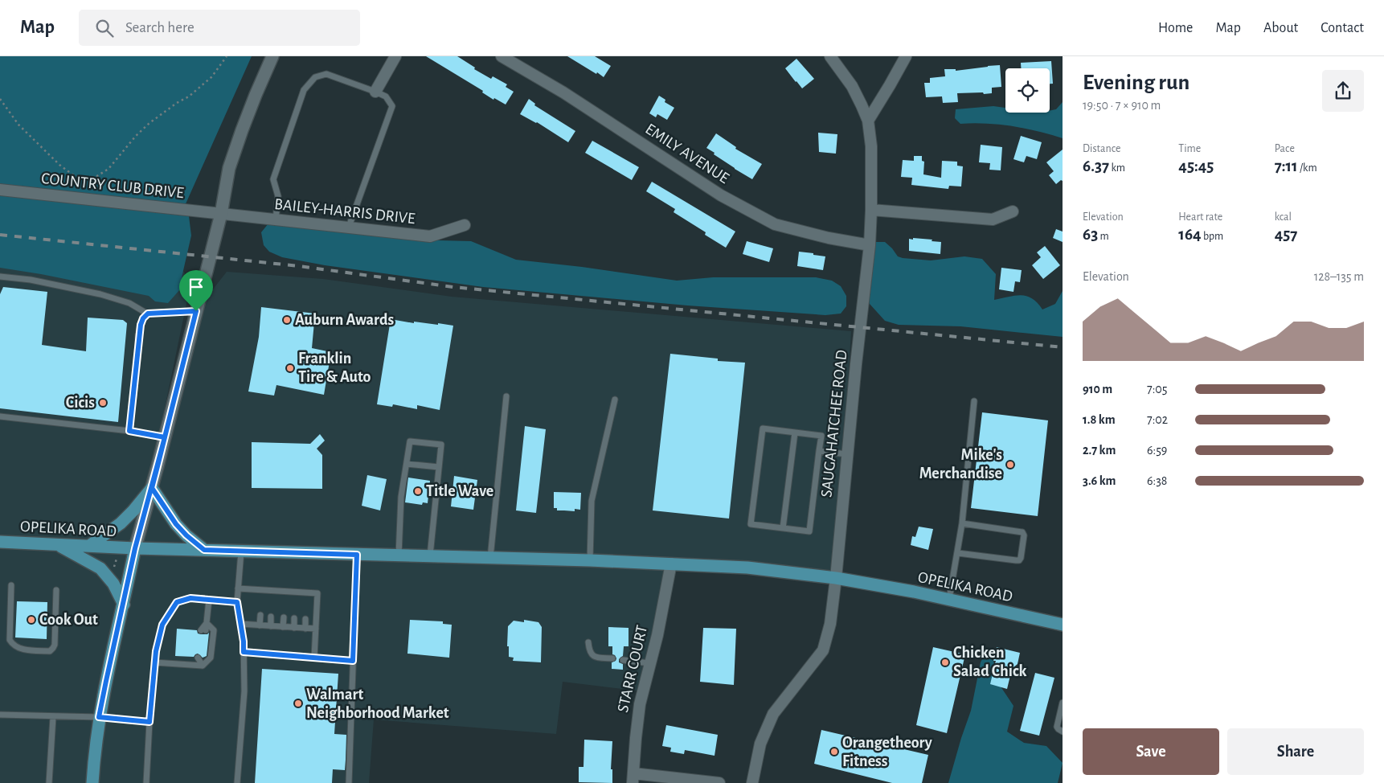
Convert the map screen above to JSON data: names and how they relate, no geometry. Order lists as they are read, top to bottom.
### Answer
{
  "streets": {
    "main road": ["OPELIKA ROAD"],
    "street": [
      "EMILY AVENUE",
      "COUNTRY CLUB DRIVE",
      "BAILEY-HARRIS DRIVE",
      "SAUGAHATCHEE ROAD",
      "STARR COURT"
    ]
  },
  "crossings": [
    ["EMILY AVENUE", "SAUGAHATCHEE ROAD"],
    ["COUNTRY CLUB DRIVE", "BAILEY-HARRIS DRIVE"],
    ["SAUGAHATCHEE ROAD", "OPELIKA ROAD"],
    ["OPELIKA ROAD", "STARR COURT"]
  ],
  "places": [
    "Auburn Awards",
    "Franklin Tire & Auto",
    "Cicis",
    "Mike's Merchandise",
    "Title Wave",
    "Cook Out",
    "Chicken Salad Chick",
    "Walmart Neighborhood Market",
    "Orangetheory Fitness"
  ],
  "page": {
    "header": "Map",
    "search": "Search here",
    "nav": [
      "Home",
      "Map",
      "About",
      "Contact"
    ],
    "heading": ["Evening run", "19:50 · 7 × 910 m"],
    "stats": [
      ["Distance", "6.37 km"],
      ["Time", "45:45"],
      ["Pace", "7:11 /km"],
      ["Elevation", "63 m"],
      ["Heart rate", "164 bpm"],
      ["kcal", "457"]
    ],
    "chart": ["Elevation", "128–135 m"],
    "list": [
      {
        "name": "910 m",
        "note": "7:05"
      },
      {
        "name": "1.8 km",
        "note": "7:02"
      },
      {
        "name": "2.7 km",
        "note": "6:59"
      },
      {
        "name": "3.6 km",
        "note": "6:38"
      }
    ],
    "buttons": ["Save", "Share"]
  }
}
